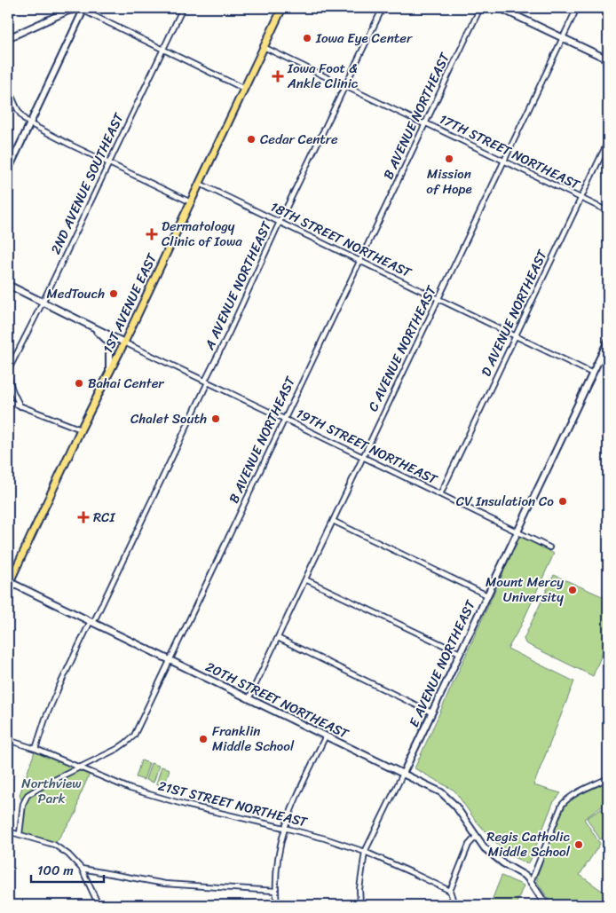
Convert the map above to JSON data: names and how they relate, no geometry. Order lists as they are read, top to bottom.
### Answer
{
  "streets": {
    "main road": ["1ST AVENUE EAST"],
    "street": [
      "B AVENUE NORTHEAST",
      "17TH STREET NORTHEAST",
      "2ND AVENUE SOUTHEAST",
      "18TH STREET NORTHEAST",
      "A AVENUE NORTHEAST",
      "D AVENUE NORTHEAST",
      "C AVENUE NORTHEAST",
      "19TH STREET NORTHEAST",
      "E AVENUE NORTHEAST",
      "20TH STREET NORTHEAST",
      "21ST STREET NORTHEAST"
    ]
  },
  "crossings": [
    ["B AVENUE NORTHEAST", "17TH STREET NORTHEAST"],
    ["B AVENUE NORTHEAST", "18TH STREET NORTHEAST"],
    ["B AVENUE NORTHEAST", "19TH STREET NORTHEAST"],
    ["B AVENUE NORTHEAST", "20TH STREET NORTHEAST"],
    ["B AVENUE NORTHEAST", "21ST STREET NORTHEAST"],
    ["17TH STREET NORTHEAST", "A AVENUE NORTHEAST"],
    ["17TH STREET NORTHEAST", "1ST AVENUE EAST"],
    ["17TH STREET NORTHEAST", "D AVENUE NORTHEAST"],
    ["17TH STREET NORTHEAST", "C AVENUE NORTHEAST"],
    ["2ND AVENUE SOUTHEAST", "1ST AVENUE EAST"],
    ["18TH STREET NORTHEAST", "A AVENUE NORTHEAST"],
    ["18TH STREET NORTHEAST", "1ST AVENUE EAST"],
    ["18TH STREET NORTHEAST", "D AVENUE NORTHEAST"],
    ["18TH STREET NORTHEAST", "C AVENUE NORTHEAST"],
    ["18TH STREET NORTHEAST", "E AVENUE NORTHEAST"],
    ["A AVENUE NORTHEAST", "19TH STREET NORTHEAST"],
    ["A AVENUE NORTHEAST", "20TH STREET NORTHEAST"],
    ["A AVENUE NORTHEAST", "21ST STREET NORTHEAST"],
    ["1ST AVENUE EAST", "19TH STREET NORTHEAST"],
    ["1ST AVENUE EAST", "20TH STREET NORTHEAST"],
    ["D AVENUE NORTHEAST", "19TH STREET NORTHEAST"],
    ["C AVENUE NORTHEAST", "19TH STREET NORTHEAST"],
    ["C AVENUE NORTHEAST", "20TH STREET NORTHEAST"],
    ["19TH STREET NORTHEAST", "E AVENUE NORTHEAST"],
    ["E AVENUE NORTHEAST", "20TH STREET NORTHEAST"],
    ["E AVENUE NORTHEAST", "21ST STREET NORTHEAST"]
  ],
  "parks": ["Northview Park"],
  "places": {
    "other": [
      "Iowa Eye Center",
      "Cedar Centre",
      "Mission of Hope",
      "MedTouch",
      "Bahai Center",
      "Chalet South",
      "CV Insulation Co",
      "Mount Mercy University",
      "Franklin Middle School",
      "Regis Catholic Middle School"
    ],
    "health": ["Iowa Foot & Ankle Clinic", "Dermatology Clinic of Iowa", "RCI"]
  },
  "scale_bar": "100 m"
}
